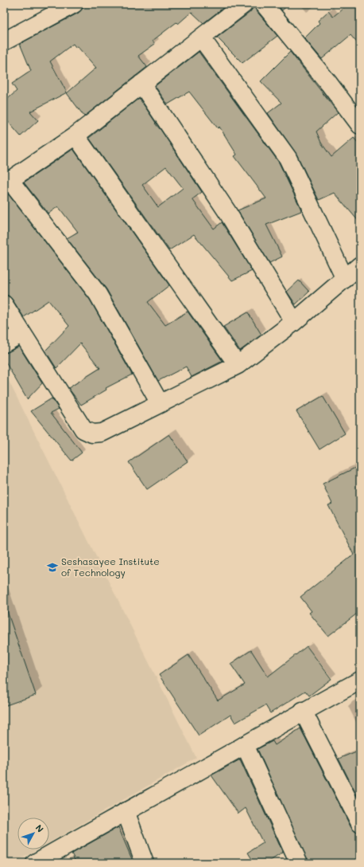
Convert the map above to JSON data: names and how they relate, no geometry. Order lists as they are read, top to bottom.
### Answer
{
  "places": {
    "school or university": ["Seshasayee Institute of Technology"]
  },
  "north": "top right"
}
